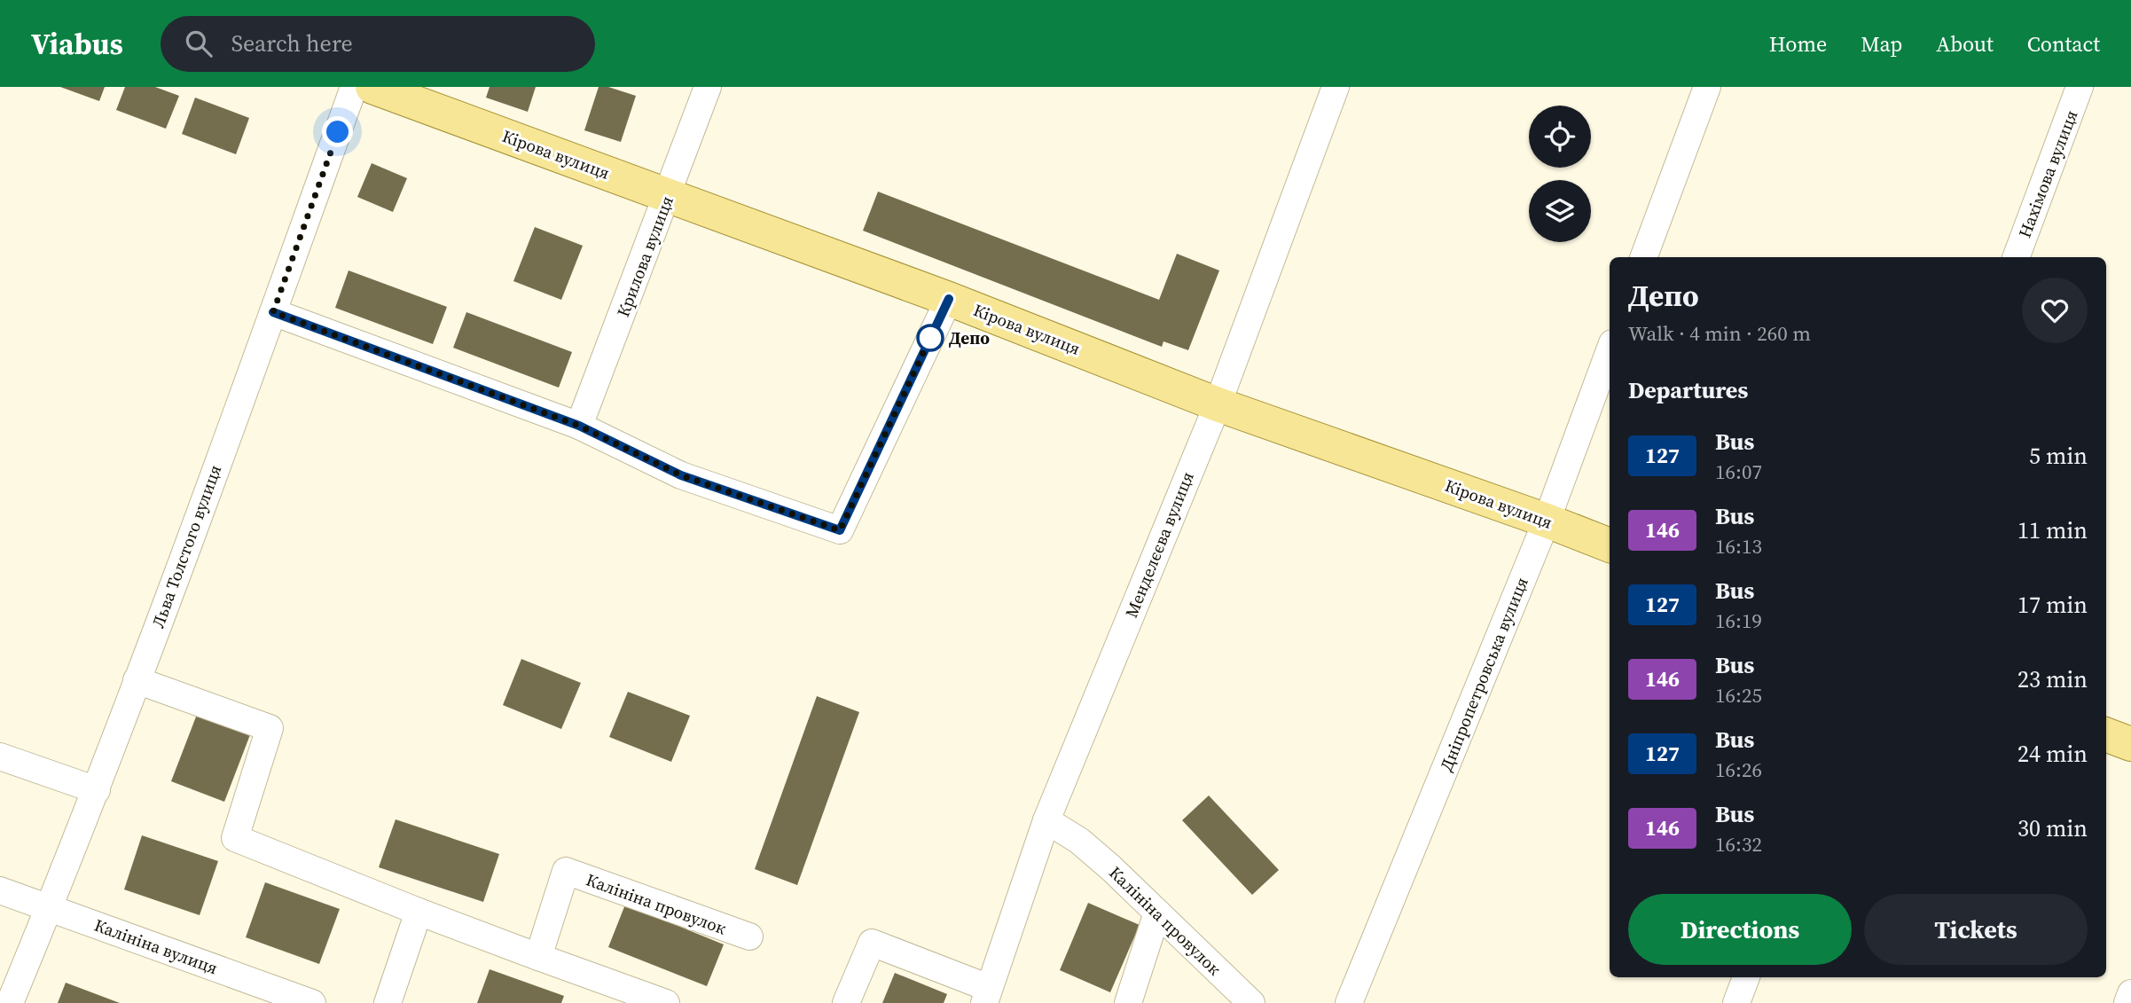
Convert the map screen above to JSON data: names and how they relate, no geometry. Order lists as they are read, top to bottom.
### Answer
{
  "streets": {
    "main road": ["Кірова вулиця"],
    "street": [
      "Нахімова вулиця",
      "Крилова вулиця",
      "Менделєєва вулиця",
      "Льва Толстого вулиця",
      "Дніпропетровська вулиця",
      "Калініна провулок",
      "Калініна вулиця"
    ]
  },
  "crossings": [
    ["Кірова вулиця", "Крилова вулиця"],
    ["Кірова вулиця", "Менделєєва вулиця"],
    ["Кірова вулиця", "Дніпропетровська вулиця"],
    ["Менделєєва вулиця", "Калініна провулок"],
    ["Льва Толстого вулиця", "Калініна вулиця"]
  ],
  "places": ["Депо"],
  "lines": ["bus line 127"],
  "page": {
    "header": "Viabus",
    "search": "Search here",
    "nav": [
      "Home",
      "Map",
      "About",
      "Contact"
    ],
    "heading": [
      ["Депо", "Walk · 4 min · 260 m"],
      "Departures"
    ],
    "list": [
      {
        "mark": "127",
        "name": "Bus",
        "note": "16:07",
        "value": "5 min"
      },
      {
        "mark": "146",
        "name": "Bus",
        "note": "16:13",
        "value": "11 min"
      },
      {
        "mark": "127",
        "name": "Bus",
        "note": "16:19",
        "value": "17 min"
      },
      {
        "mark": "146",
        "name": "Bus",
        "note": "16:25",
        "value": "23 min"
      },
      {
        "mark": "127",
        "name": "Bus",
        "note": "16:26",
        "value": "24 min"
      },
      {
        "mark": "146",
        "name": "Bus",
        "note": "16:32",
        "value": "30 min"
      }
    ],
    "buttons": ["Directions", "Tickets"]
  }
}
